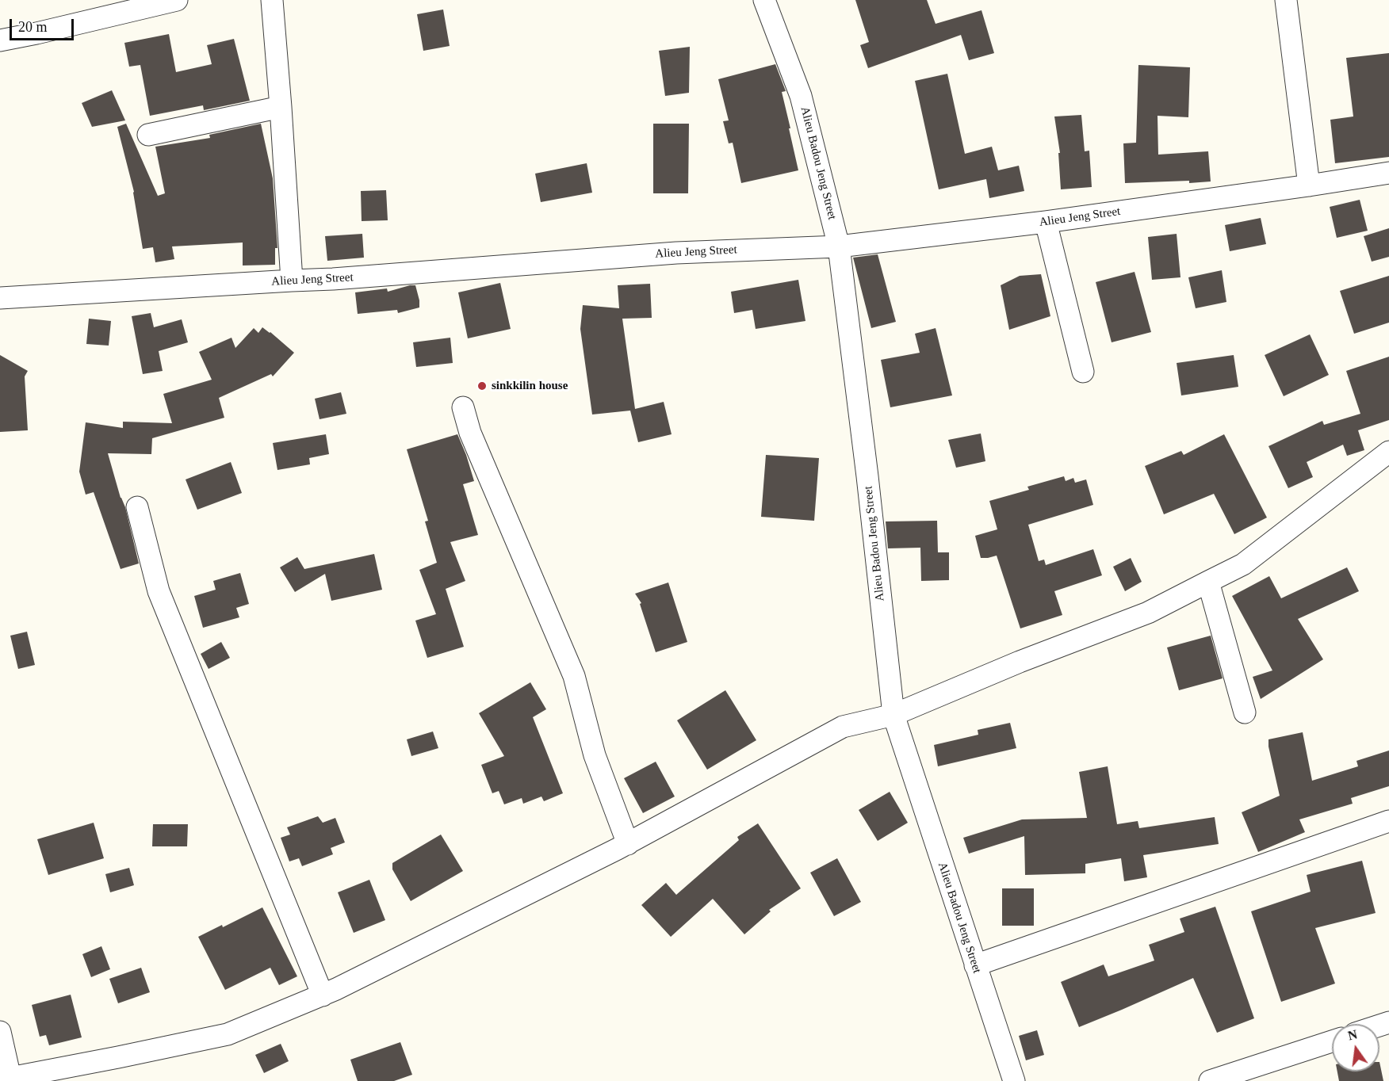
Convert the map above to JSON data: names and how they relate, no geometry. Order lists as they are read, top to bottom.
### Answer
{
  "streets": {
    "street": ["Alieu Badou Jeng Street", "Alieu Jeng Street"]
  },
  "crossings": [
    ["Alieu Badou Jeng Street", "Alieu Jeng Street"]
  ],
  "places": ["sinkkilin house"],
  "scale_bar": "20 m",
  "north": "top"
}
